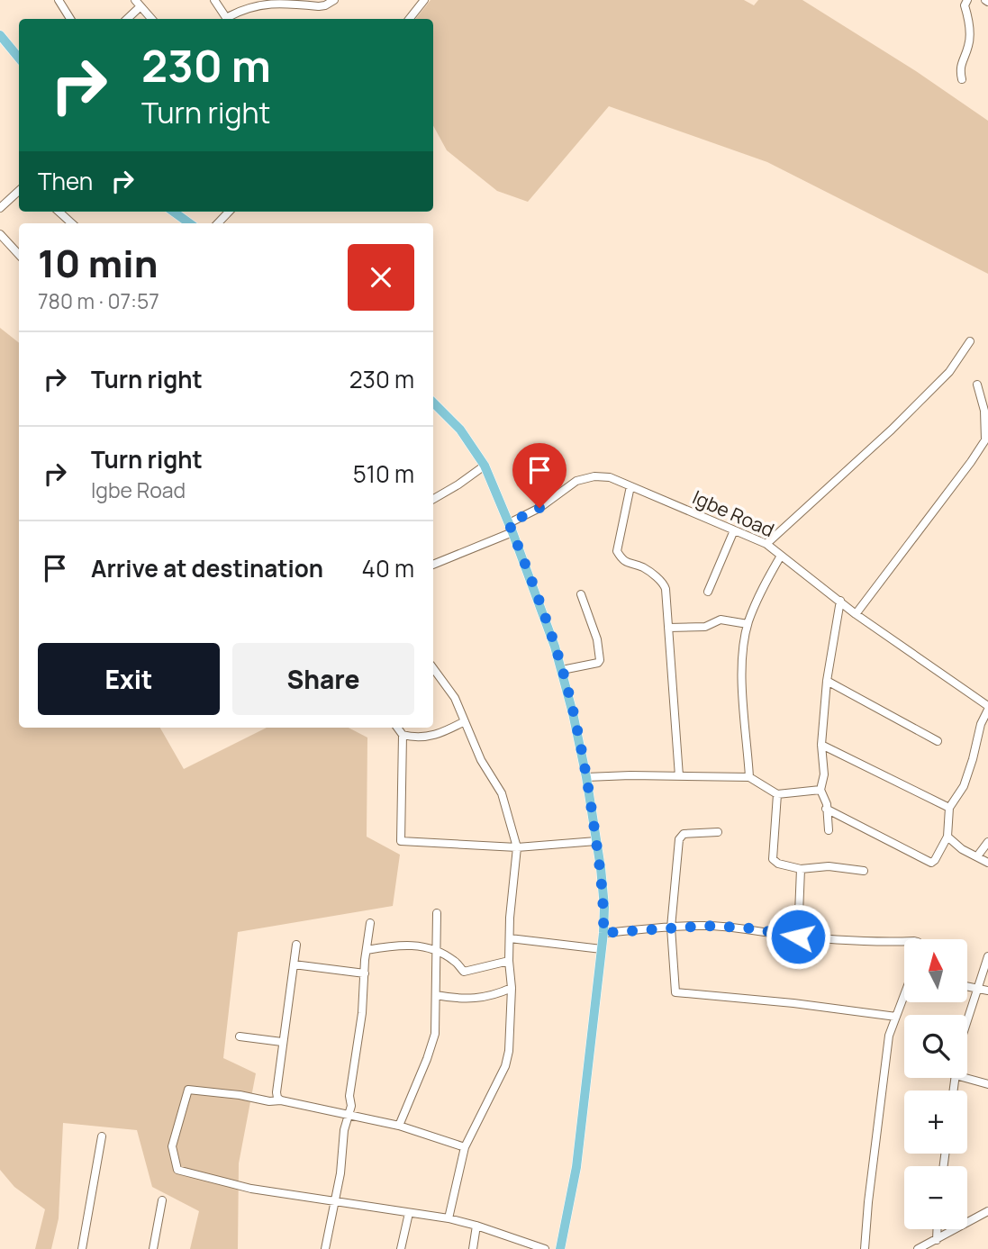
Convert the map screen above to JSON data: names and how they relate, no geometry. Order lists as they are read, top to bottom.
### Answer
{
  "streets": {
    "street": ["Igbe Road"]
  },
  "north": "top",
  "page": {
    "turn": ["230 m", "Turn right"],
    "then": "Then",
    "heading": ["10 min", "780 m · 07:57"],
    "list": [
      {
        "name": "Turn right",
        "value": "230 m"
      },
      {
        "name": "Turn right",
        "note": "Igbe Road",
        "value": "510 m"
      },
      {
        "name": "Arrive at destination",
        "value": "40 m"
      }
    ],
    "buttons": ["Exit", "Share"],
    "map_buttons": ["+", "−"]
  }
}
